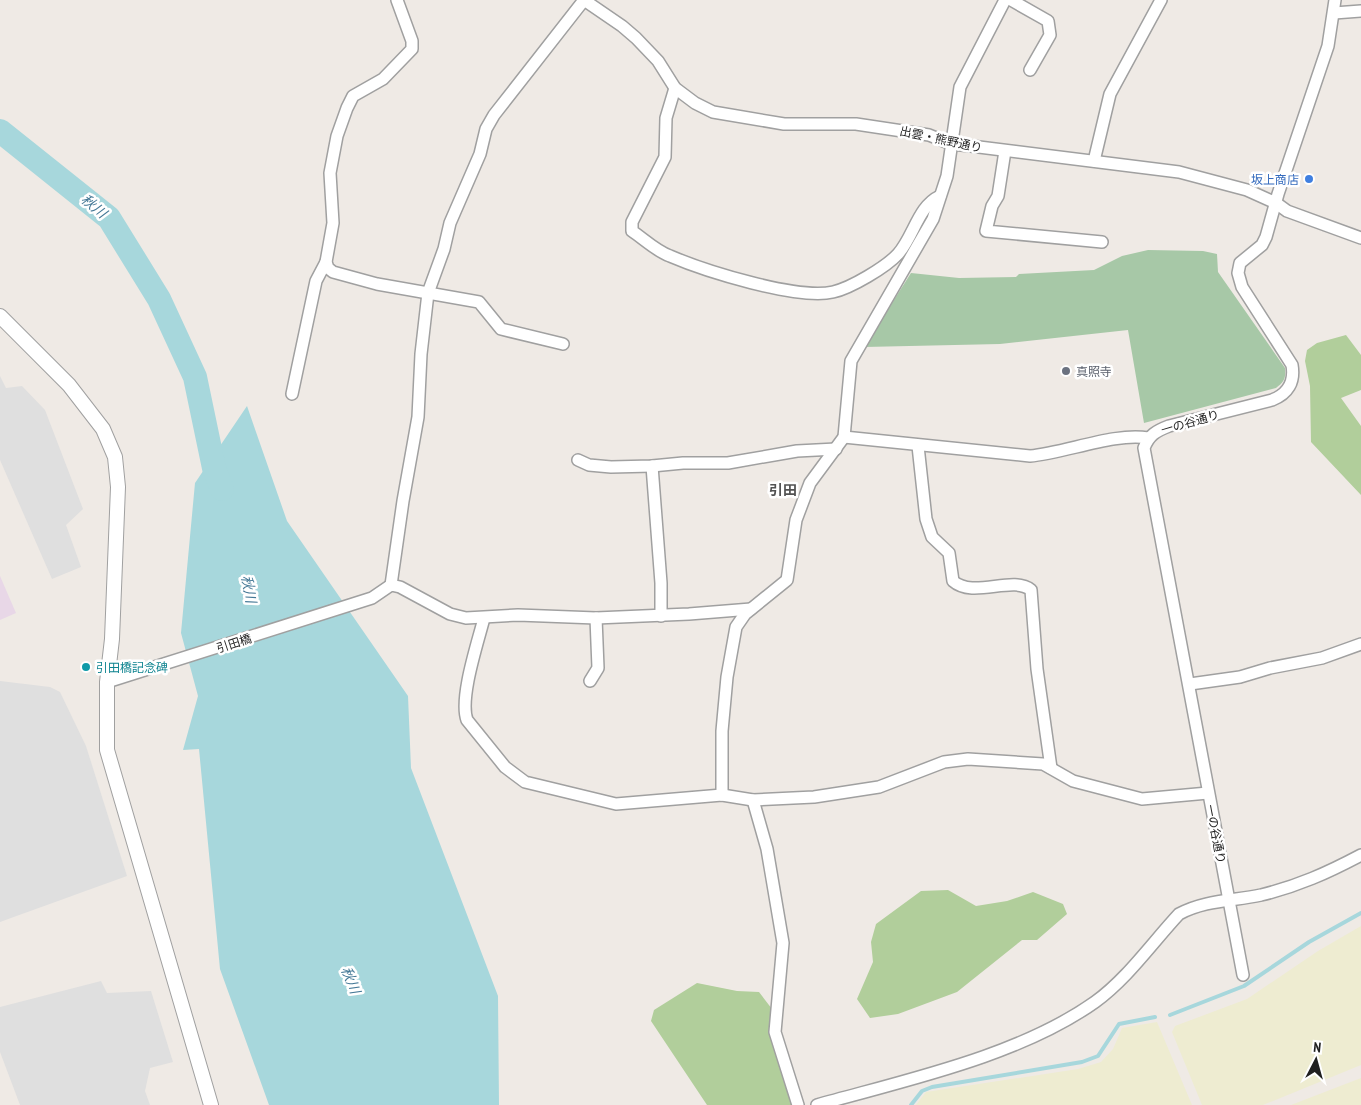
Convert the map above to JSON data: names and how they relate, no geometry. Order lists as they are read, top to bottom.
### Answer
{
  "streets": {
    "street": ["出雲・熊野通り", "一の谷通り", "引田橋"]
  },
  "crossings": [
    ["出雲・熊野通り", "一の谷通り"]
  ],
  "districts": ["引田"],
  "water": ["秋川"],
  "places": ["坂上商店", "真照寺", "引田橋記念碑"],
  "north": "top"
}
